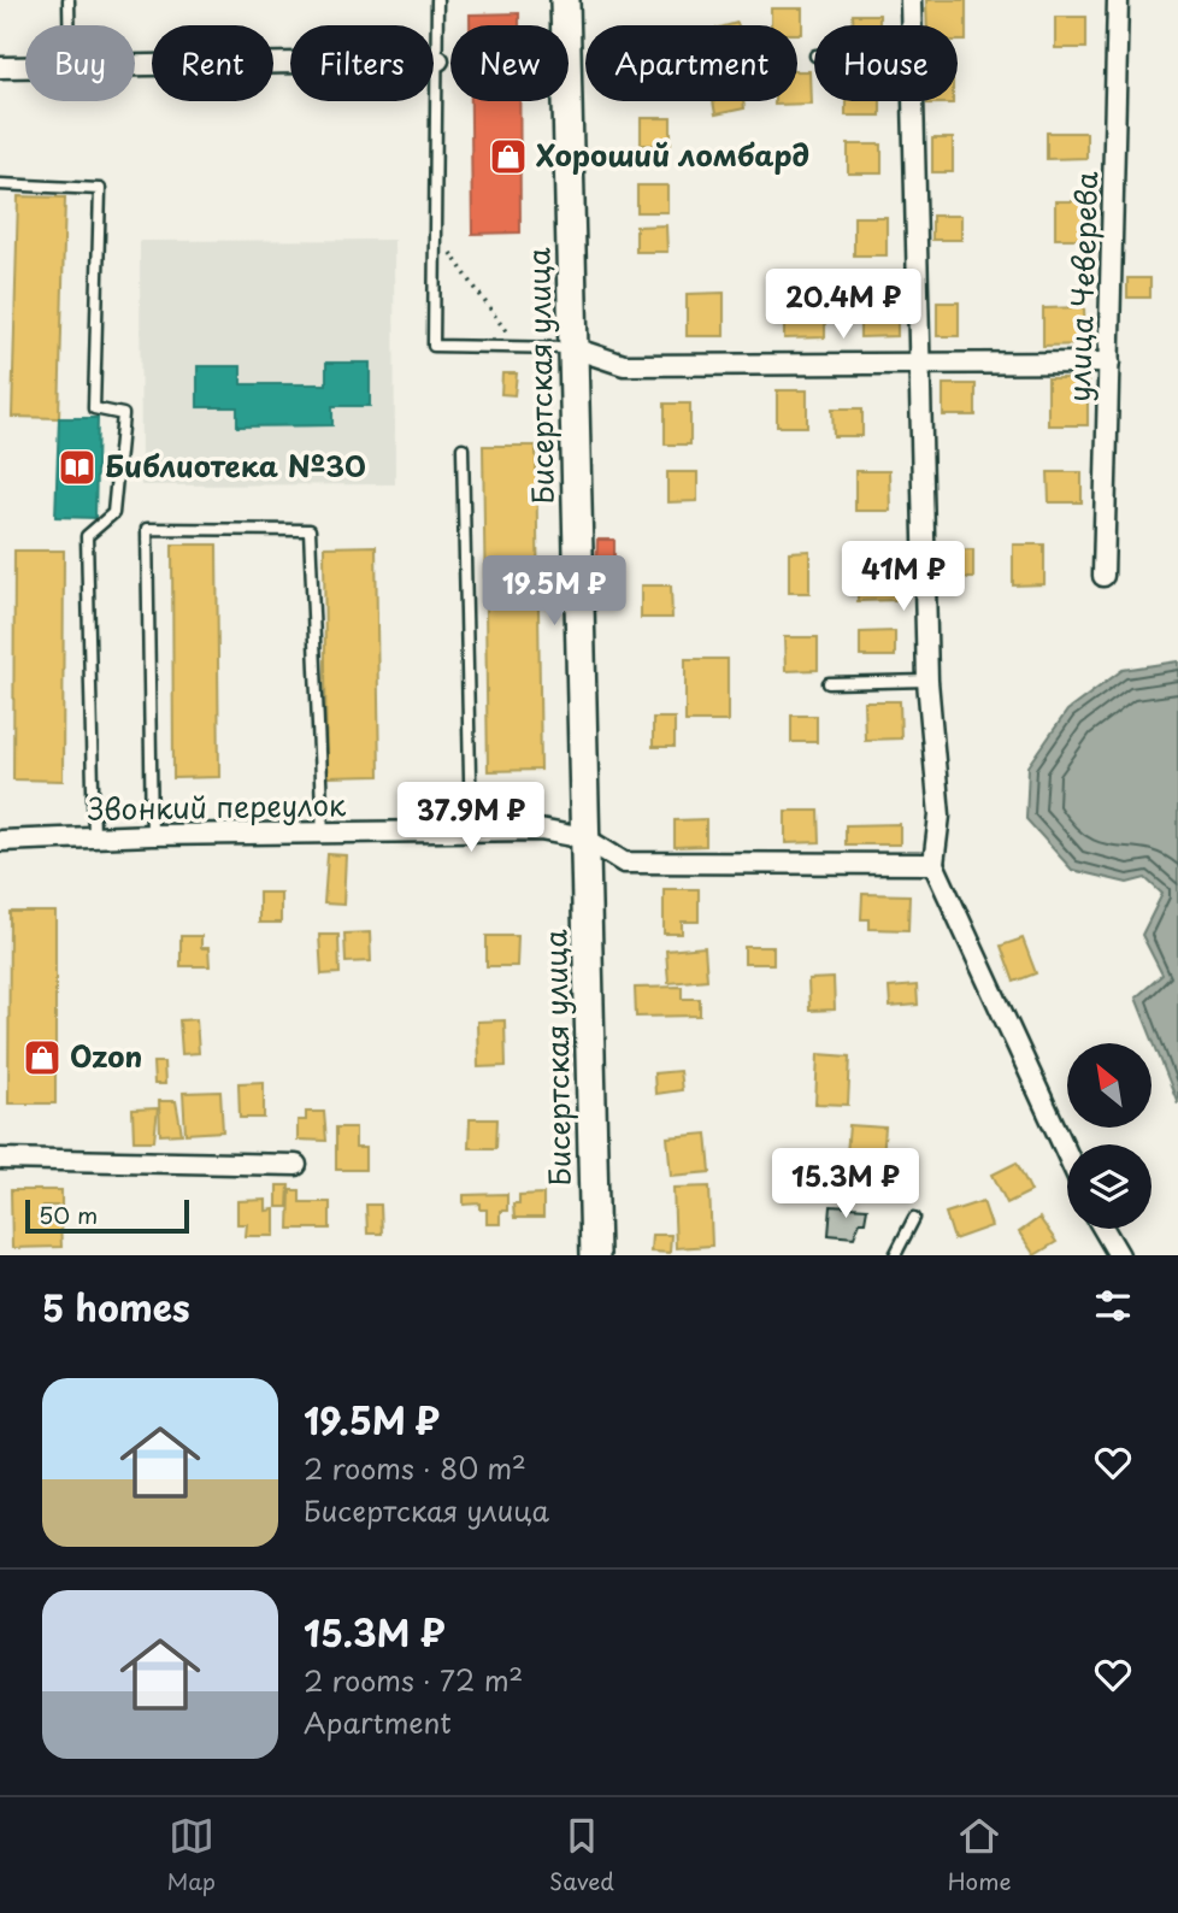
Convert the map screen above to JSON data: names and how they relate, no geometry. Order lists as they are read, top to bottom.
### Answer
{
  "streets": {
    "main road": ["Бисертская улица"],
    "street": ["улица Чеверева", "Звонкий переулок"]
  },
  "crossings": [
    ["Бисертская улица", "Звонкий переулок"]
  ],
  "places": {
    "shop": ["Хороший ломбард", "Ozon"],
    "library": ["Библиотека №30"]
  },
  "scale_bar": "50 m",
  "north": "top left",
  "page": {
    "chip": [
      "Buy",
      "Rent",
      "Filters",
      "New",
      "Apartment",
      "House"
    ],
    "price": [
      "20.4M ₽",
      "41M ₽",
      "19.5M ₽",
      "37.9M ₽",
      "15.3M ₽"
    ],
    "scale": "50 m",
    "heading": "5 homes",
    "list": [
      {
        "name": "19.5M ₽",
        "note": "2 rooms · 80 m² · Бисертская улица"
      },
      {
        "name": "15.3M ₽",
        "note": "2 rooms · 72 m² · Apartment"
      }
    ],
    "tabs": ["Map", "Saved", "Home"]
  }
}
